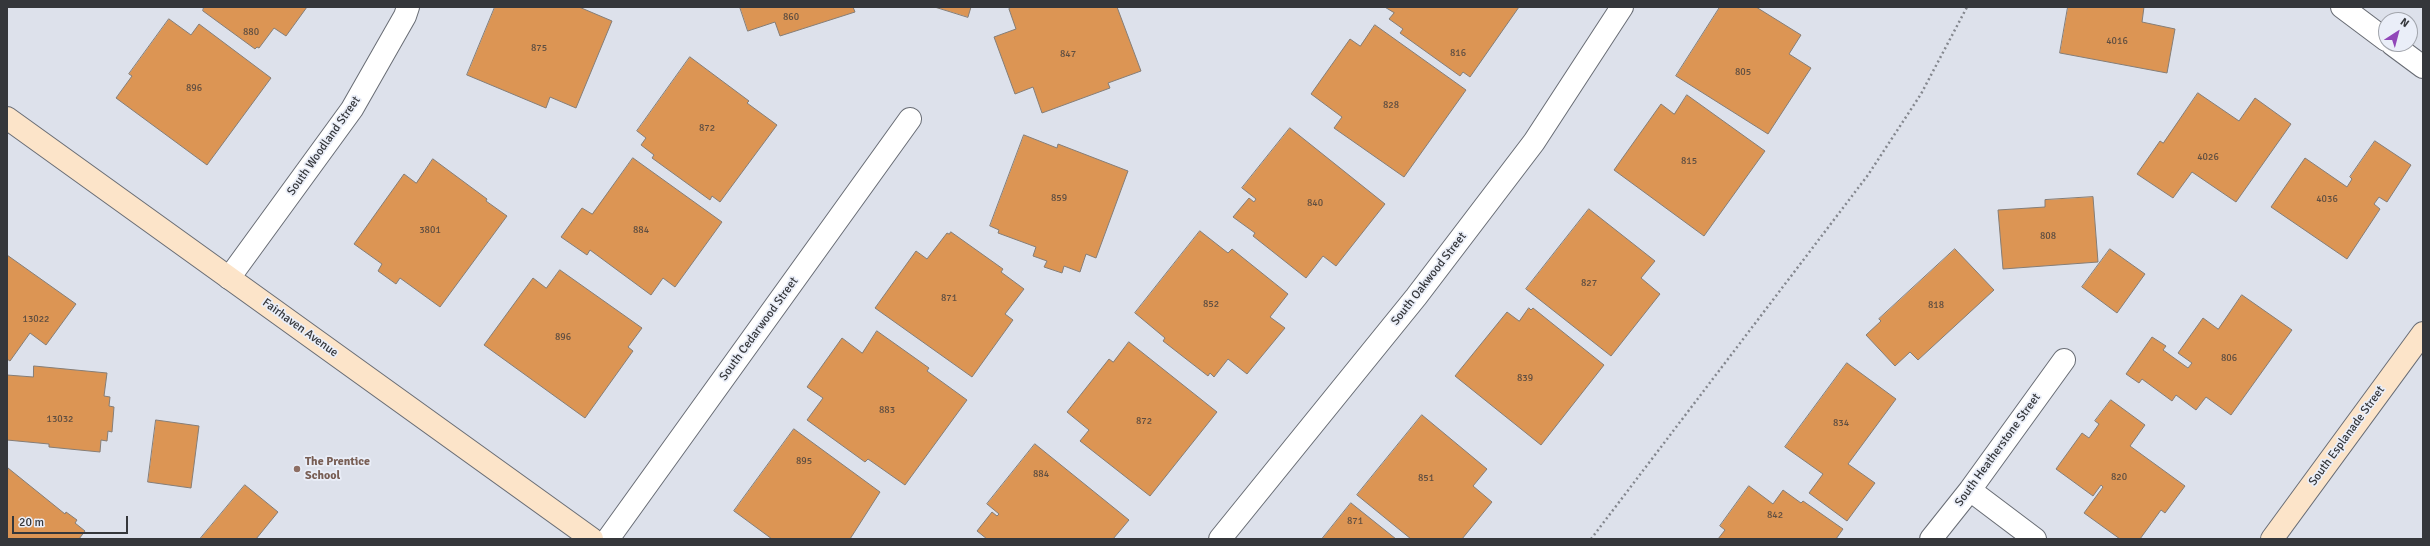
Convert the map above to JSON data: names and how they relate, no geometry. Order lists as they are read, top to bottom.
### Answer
{
  "streets": {
    "main road": ["Fairhaven Avenue", "South Esplanade Street"],
    "street": [
      "South Woodland Street",
      "South Oakwood Street",
      "South Cedarwood Street",
      "South Heatherstone Street"
    ]
  },
  "crossings": [
    ["South Woodland Street", "Fairhaven Avenue"]
  ],
  "places": ["The Prentice School"],
  "house_numbers": [
    "860",
    "880",
    "4016",
    "875",
    "816",
    "847",
    "805",
    "896",
    "828",
    "872",
    "4026",
    "815",
    "859",
    "4036",
    "840",
    "3801",
    "884",
    "808",
    "827",
    "871",
    "852",
    "818",
    "13022",
    "896",
    "806",
    "839",
    "883",
    "13032",
    "872",
    "834",
    "895",
    "884",
    "820",
    "851",
    "842",
    "871"
  ],
  "scale_bar": "20 m",
  "north": "top right"
}
